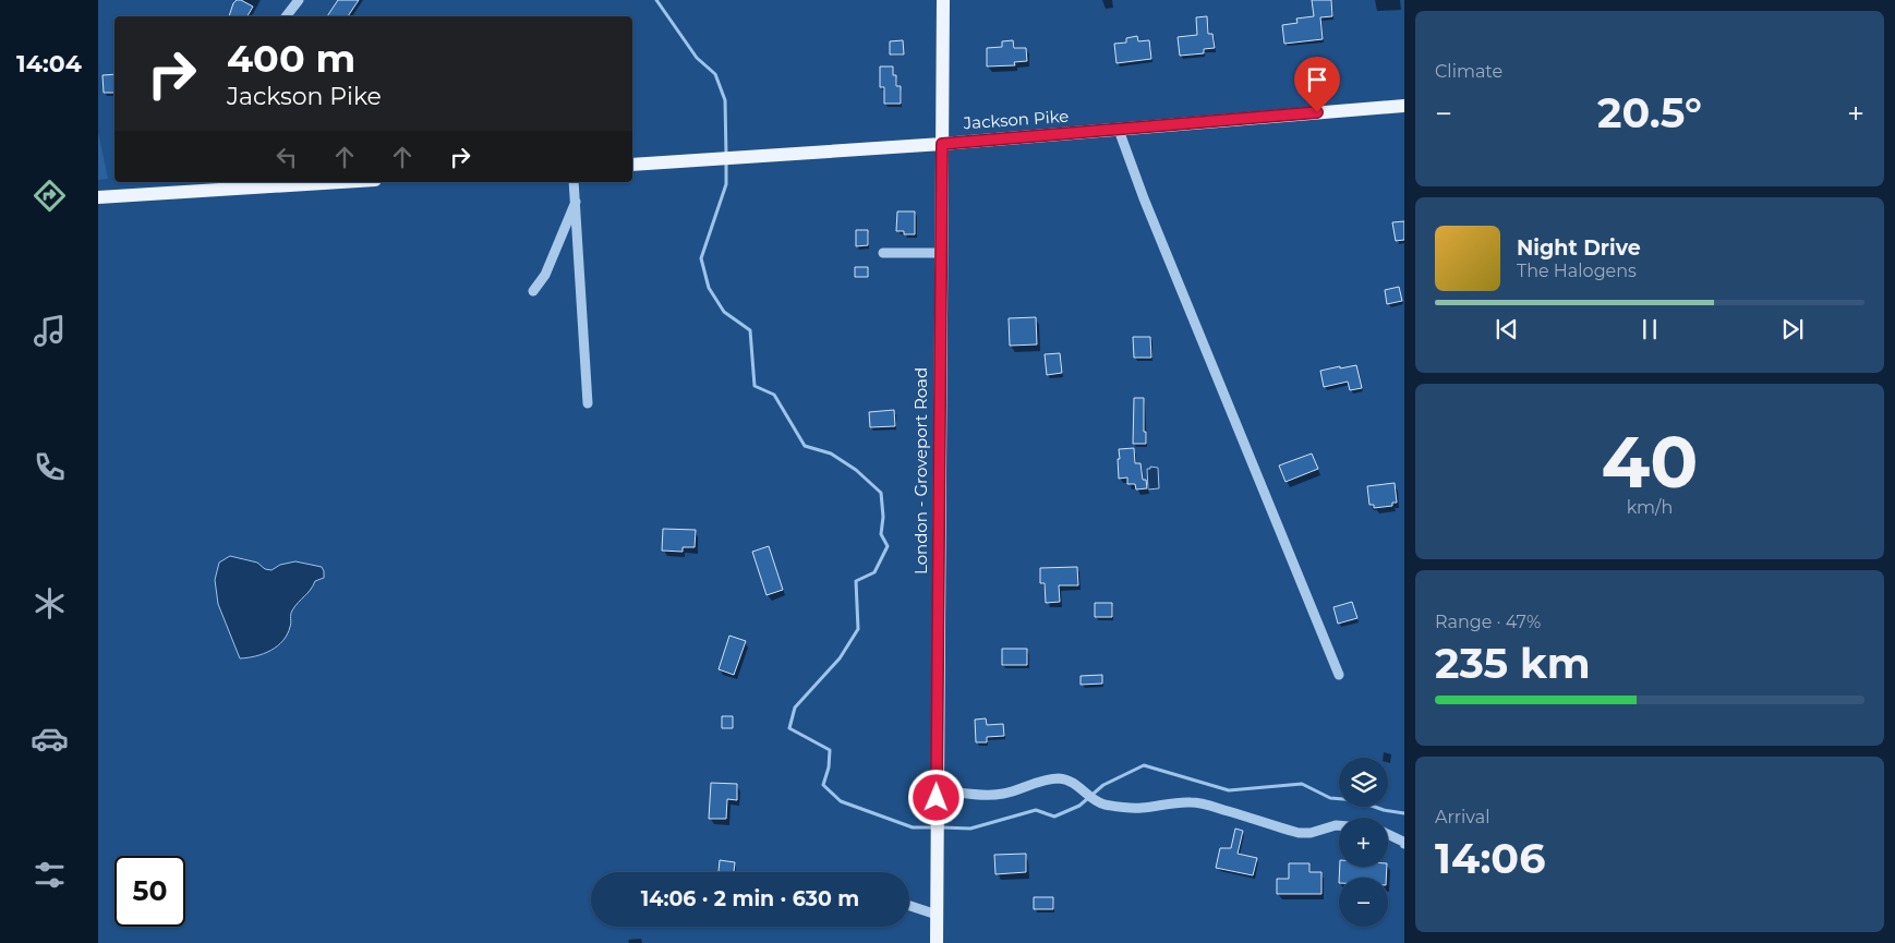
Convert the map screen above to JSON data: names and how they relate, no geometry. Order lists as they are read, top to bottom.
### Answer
{
  "streets": {
    "main road": ["Jackson Pike", "London - Groveport Road"]
  },
  "crossings": [
    ["Jackson Pike", "London - Groveport Road"]
  ],
  "page": {
    "tabs": "14:04",
    "tile": [
      "Climate",
      ["40", "km/h"],
      ["Range · 47%", "235 km"],
      ["Arrival", "14:06"]
    ],
    "turn": ["400 m", "Jackson Pike"],
    "heat": ["−", "20.5°", "+"],
    "song": ["Night Drive", "The Halogens"],
    "map_buttons": ["+", "−"],
    "limit": "50",
    "trip": "14:06 · 2 min · 630 m"
  }
}
